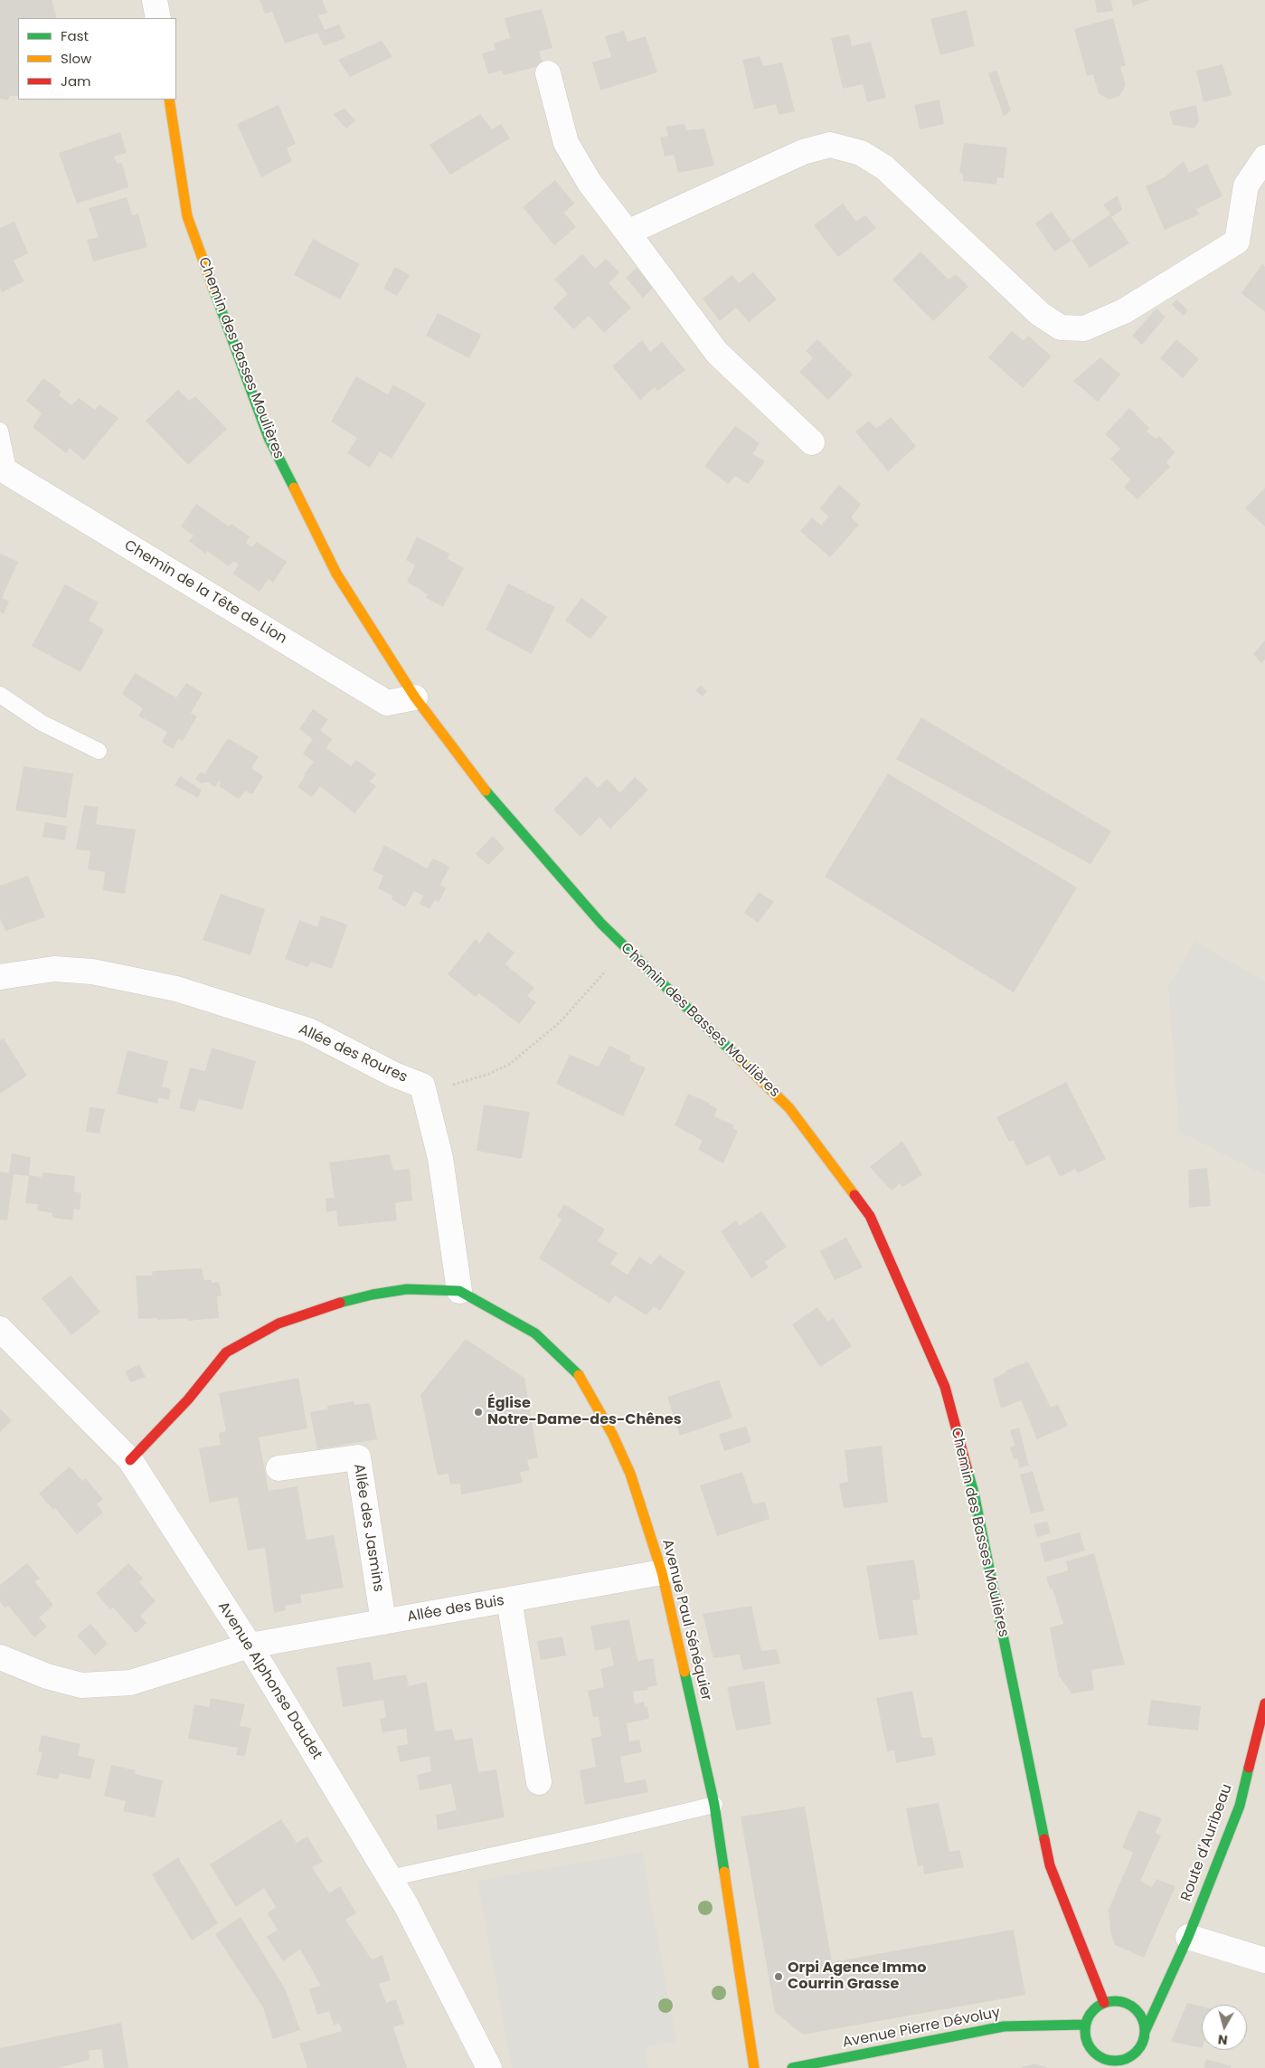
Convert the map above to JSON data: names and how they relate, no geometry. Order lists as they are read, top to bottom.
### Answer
{
  "streets": {
    "street": [
      "Chemin des Basses Moulières",
      "Chemin de la Tête de Lion",
      "Allée des Roures",
      "Allée des Jasmins",
      "Allée des Buis",
      "Avenue Paul Sénéquier",
      "Avenue Alphonse Daudet",
      "Route d'Auribeau",
      "Avenue Pierre Dévoluy"
    ]
  },
  "crossings": [
    ["Chemin des Basses Moulières", "Chemin de la Tête de Lion"],
    ["Chemin des Basses Moulières", "Route d'Auribeau"],
    ["Chemin des Basses Moulières", "Avenue Pierre Dévoluy"],
    ["Allée des Roures", "Avenue Paul Sénéquier"],
    ["Allée des Jasmins", "Allée des Buis"],
    ["Allée des Buis", "Avenue Paul Sénéquier"],
    ["Allée des Buis", "Avenue Alphonse Daudet"],
    ["Avenue Paul Sénéquier", "Avenue Alphonse Daudet"],
    ["Route d'Auribeau", "Avenue Pierre Dévoluy"]
  ],
  "places": ["Église Notre-Dame-des-Chênes", "Orpi Agence Immo Courrin Grasse"],
  "legend": ["Fast", "Slow", "Jam"],
  "north": "bottom"
}
